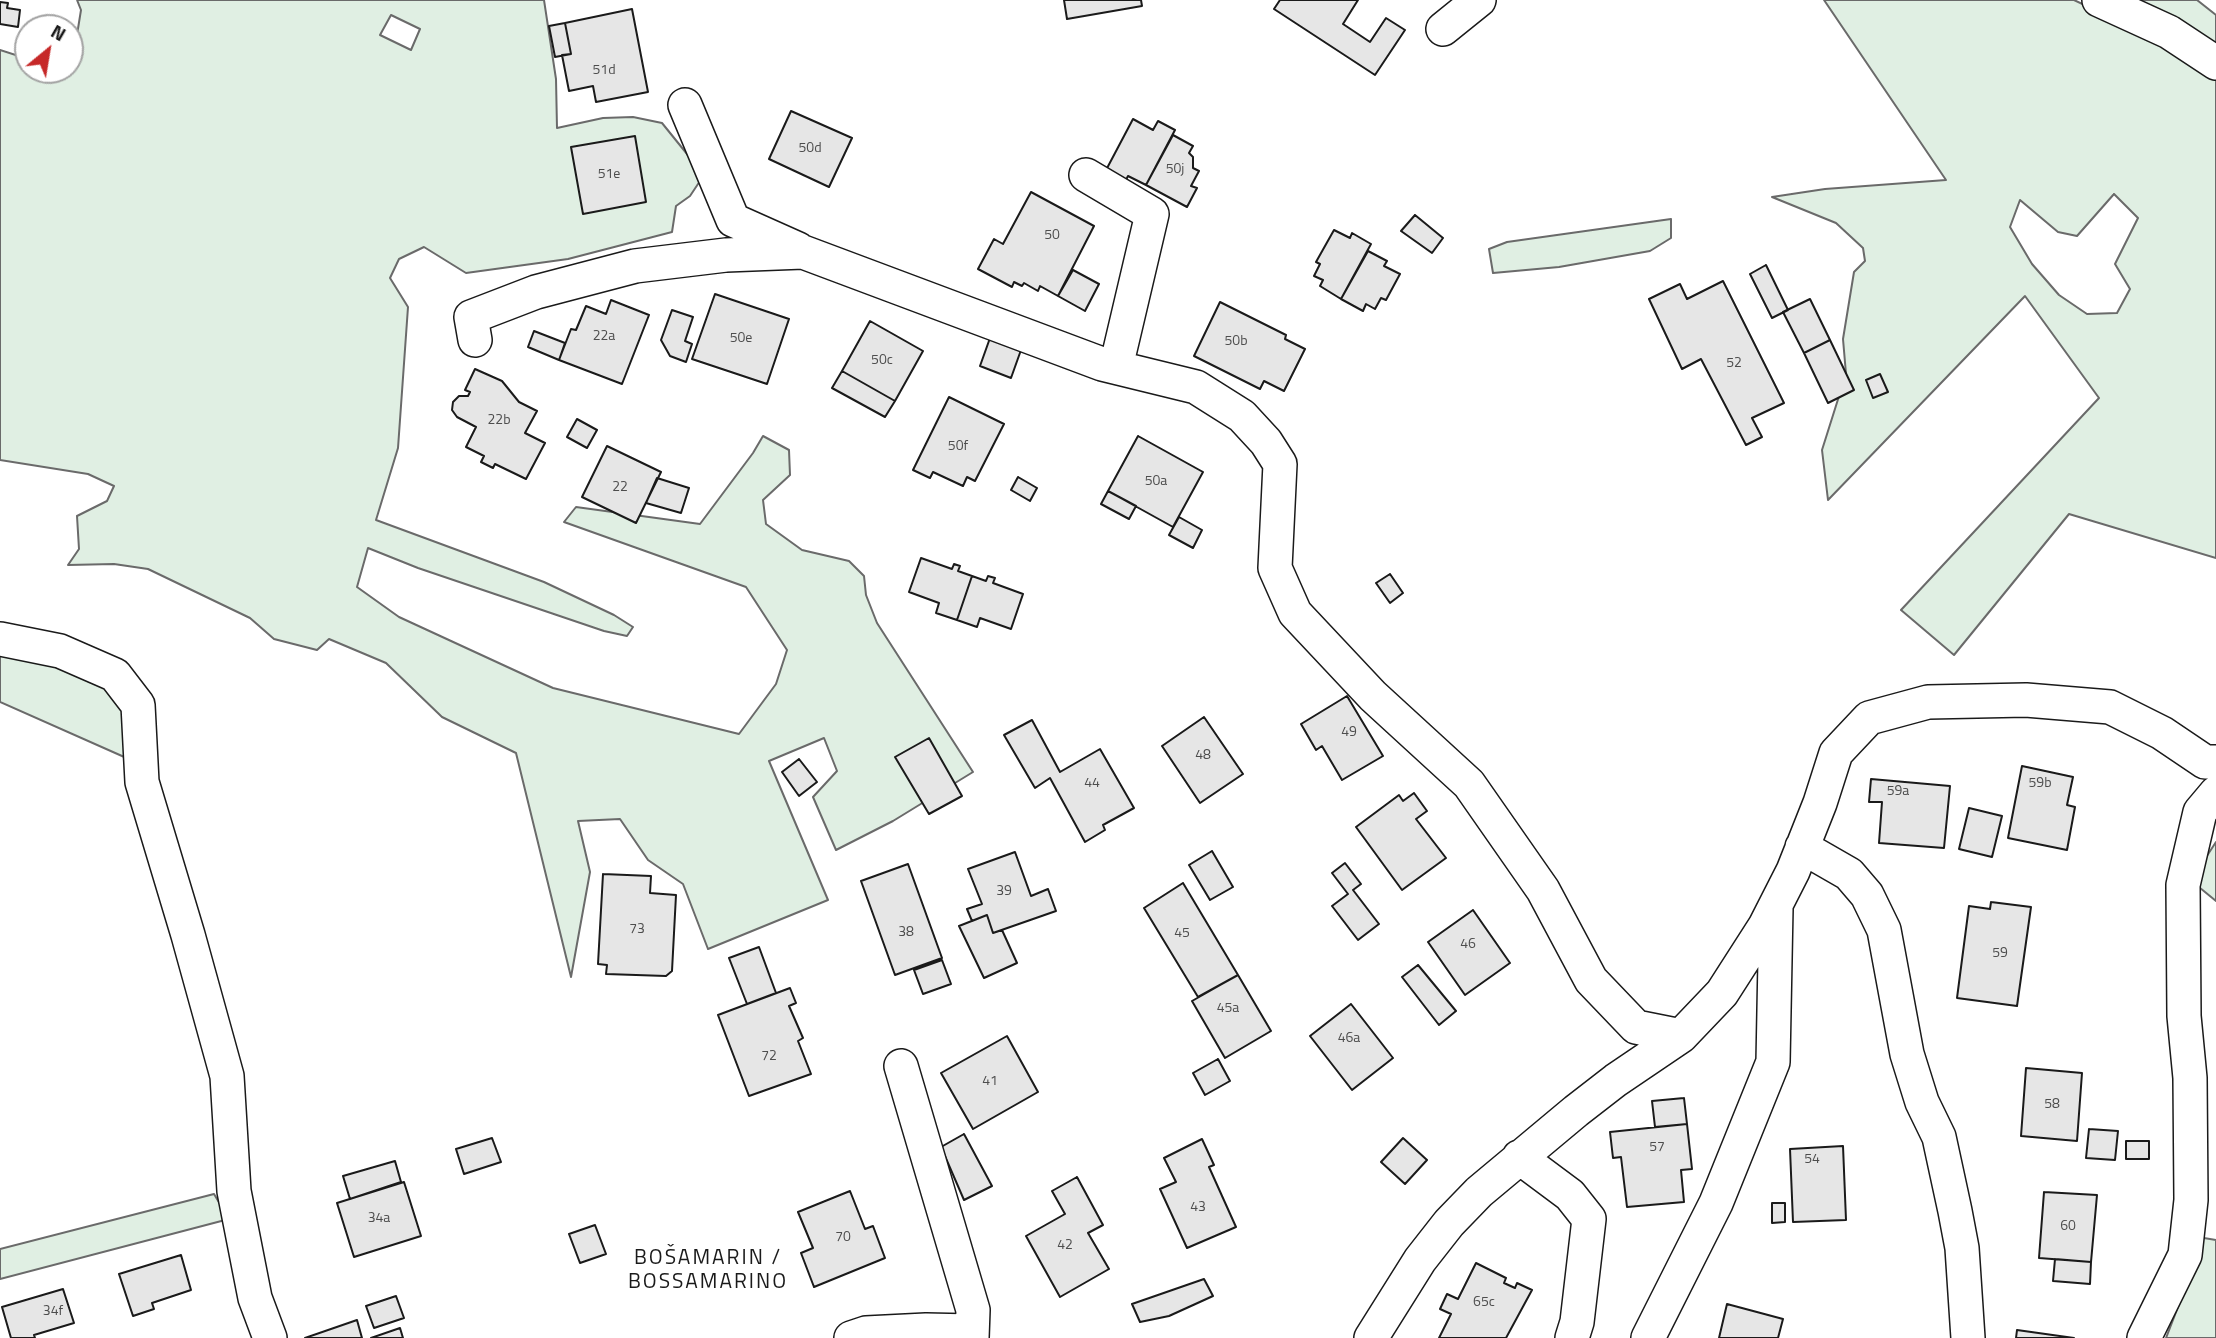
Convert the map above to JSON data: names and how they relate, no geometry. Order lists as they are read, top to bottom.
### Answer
{
  "districts": ["BOŠAMARIN / BOSSAMARINO"],
  "house_numbers": [
    "51d",
    "50d",
    "50j",
    "51e",
    "50",
    "22a",
    "50e",
    "50b",
    "50c",
    "52",
    "22b",
    "50f",
    "50a",
    "22",
    "49",
    "48",
    "44",
    "59b",
    "59a",
    "39",
    "73",
    "38",
    "45",
    "46",
    "59",
    "45a",
    "46a",
    "72",
    "41",
    "58",
    "57",
    "54",
    "43",
    "34a",
    "60",
    "70",
    "42",
    "65c",
    "34f"
  ],
  "north": "top right"
}
